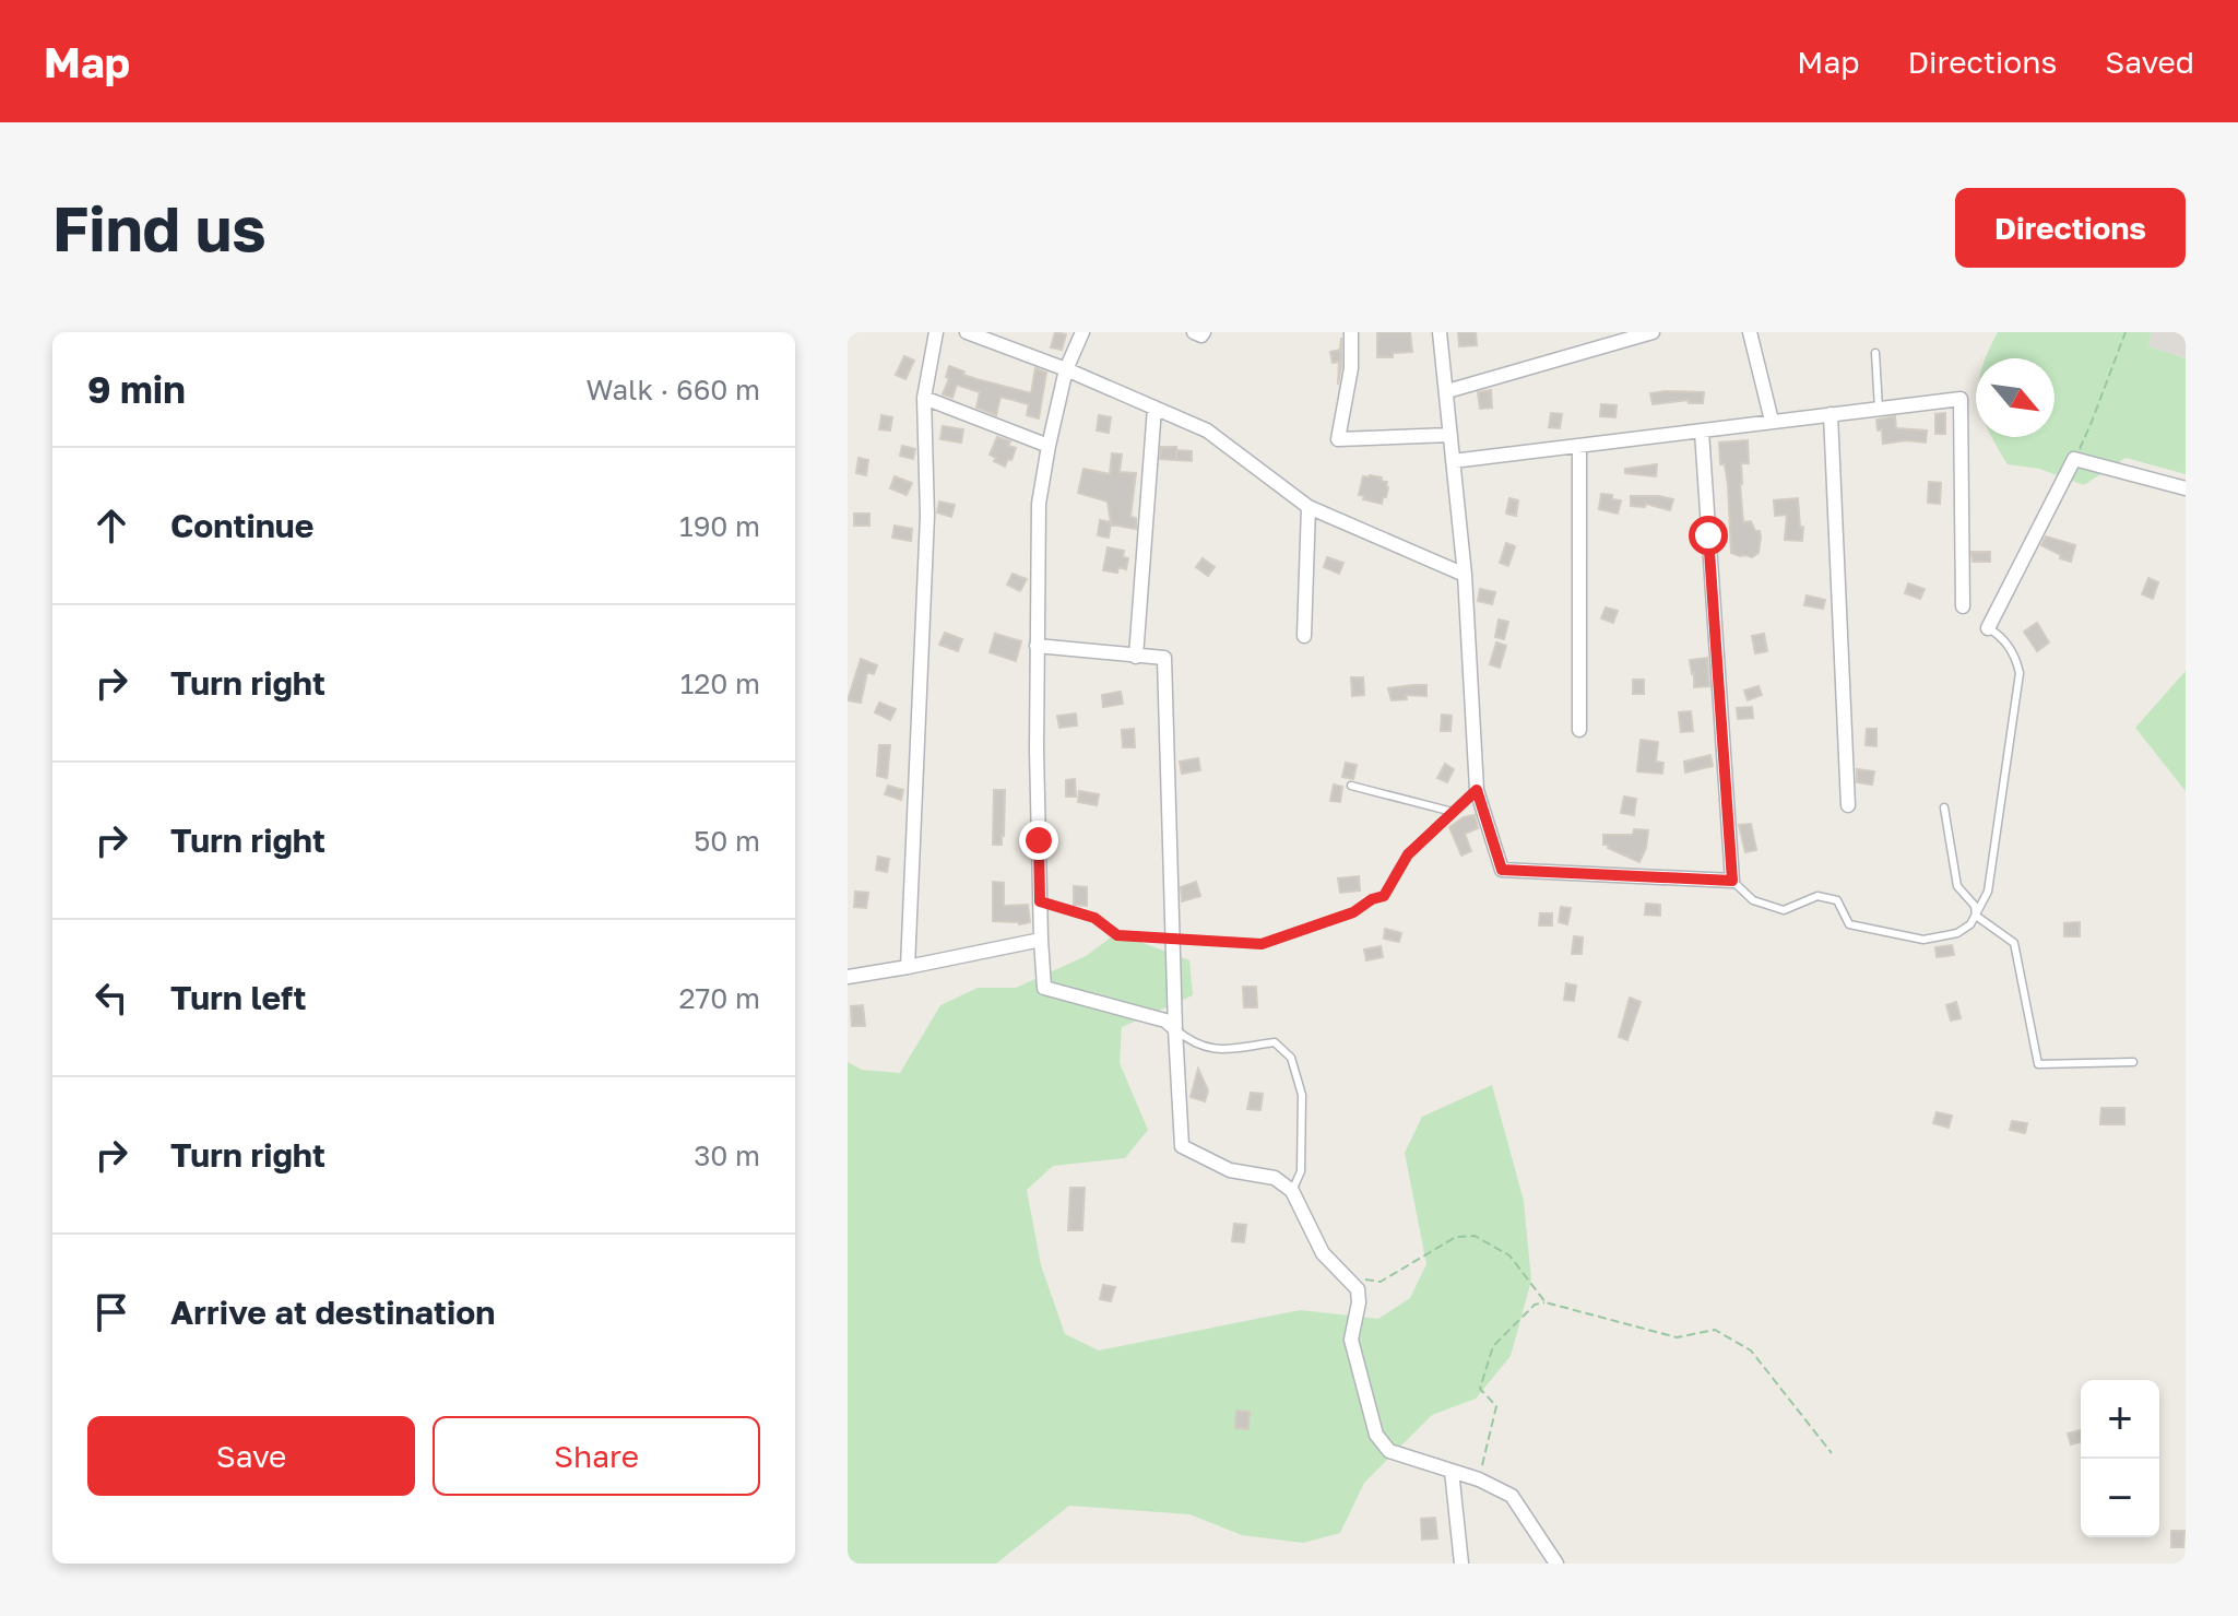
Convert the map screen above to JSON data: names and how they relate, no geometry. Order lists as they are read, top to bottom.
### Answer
{
  "north": "bottom right",
  "page": {
    "header": "Map",
    "nav": ["Map", "Directions", "Saved"],
    "buttons": [
      "Directions",
      ["Save", "Share"]
    ],
    "title": "Find us",
    "heading": ["9 min", "Walk · 660 m"],
    "list": [
      ["Continue", "190 m"],
      ["Turn right", "120 m"],
      ["Turn right", "50 m"],
      ["Turn left", "270 m"],
      ["Turn right", "30 m"],
      "Arrive at destination"
    ],
    "map_buttons": ["+", "−"]
  }
}
